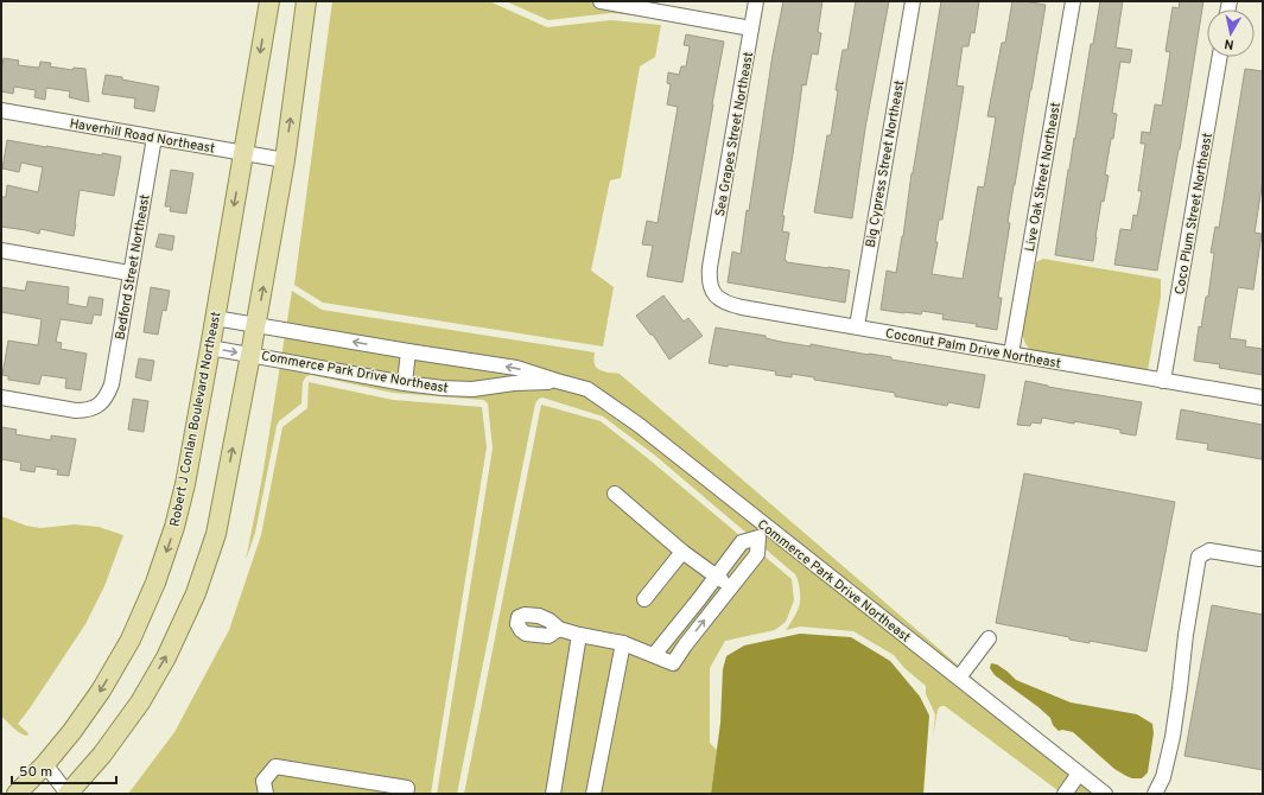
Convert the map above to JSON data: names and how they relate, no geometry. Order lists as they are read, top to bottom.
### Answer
{
  "streets": {
    "main road": ["Robert J Conlan Boulevard Northeast"],
    "street": [
      "Sea Grapes Street Northeast",
      "Haverhill Road Northeast",
      "Big Cypress Street Northeast",
      "Live Oak Street Northeast",
      "Coco Plum Street Northeast",
      "Bedford Street Northeast",
      "Coconut Palm Drive Northeast",
      "Commerce Park Drive Northeast"
    ]
  },
  "crossings": [
    ["Sea Grapes Street Northeast", "Coconut Palm Drive Northeast"],
    ["Haverhill Road Northeast", "Bedford Street Northeast"],
    ["Haverhill Road Northeast", "Robert J Conlan Boulevard Northeast"],
    ["Big Cypress Street Northeast", "Coconut Palm Drive Northeast"],
    ["Live Oak Street Northeast", "Coconut Palm Drive Northeast"],
    ["Coco Plum Street Northeast", "Coconut Palm Drive Northeast"],
    ["Commerce Park Drive Northeast", "Robert J Conlan Boulevard Northeast"]
  ],
  "scale_bar": "50 m",
  "north": "bottom"
}
